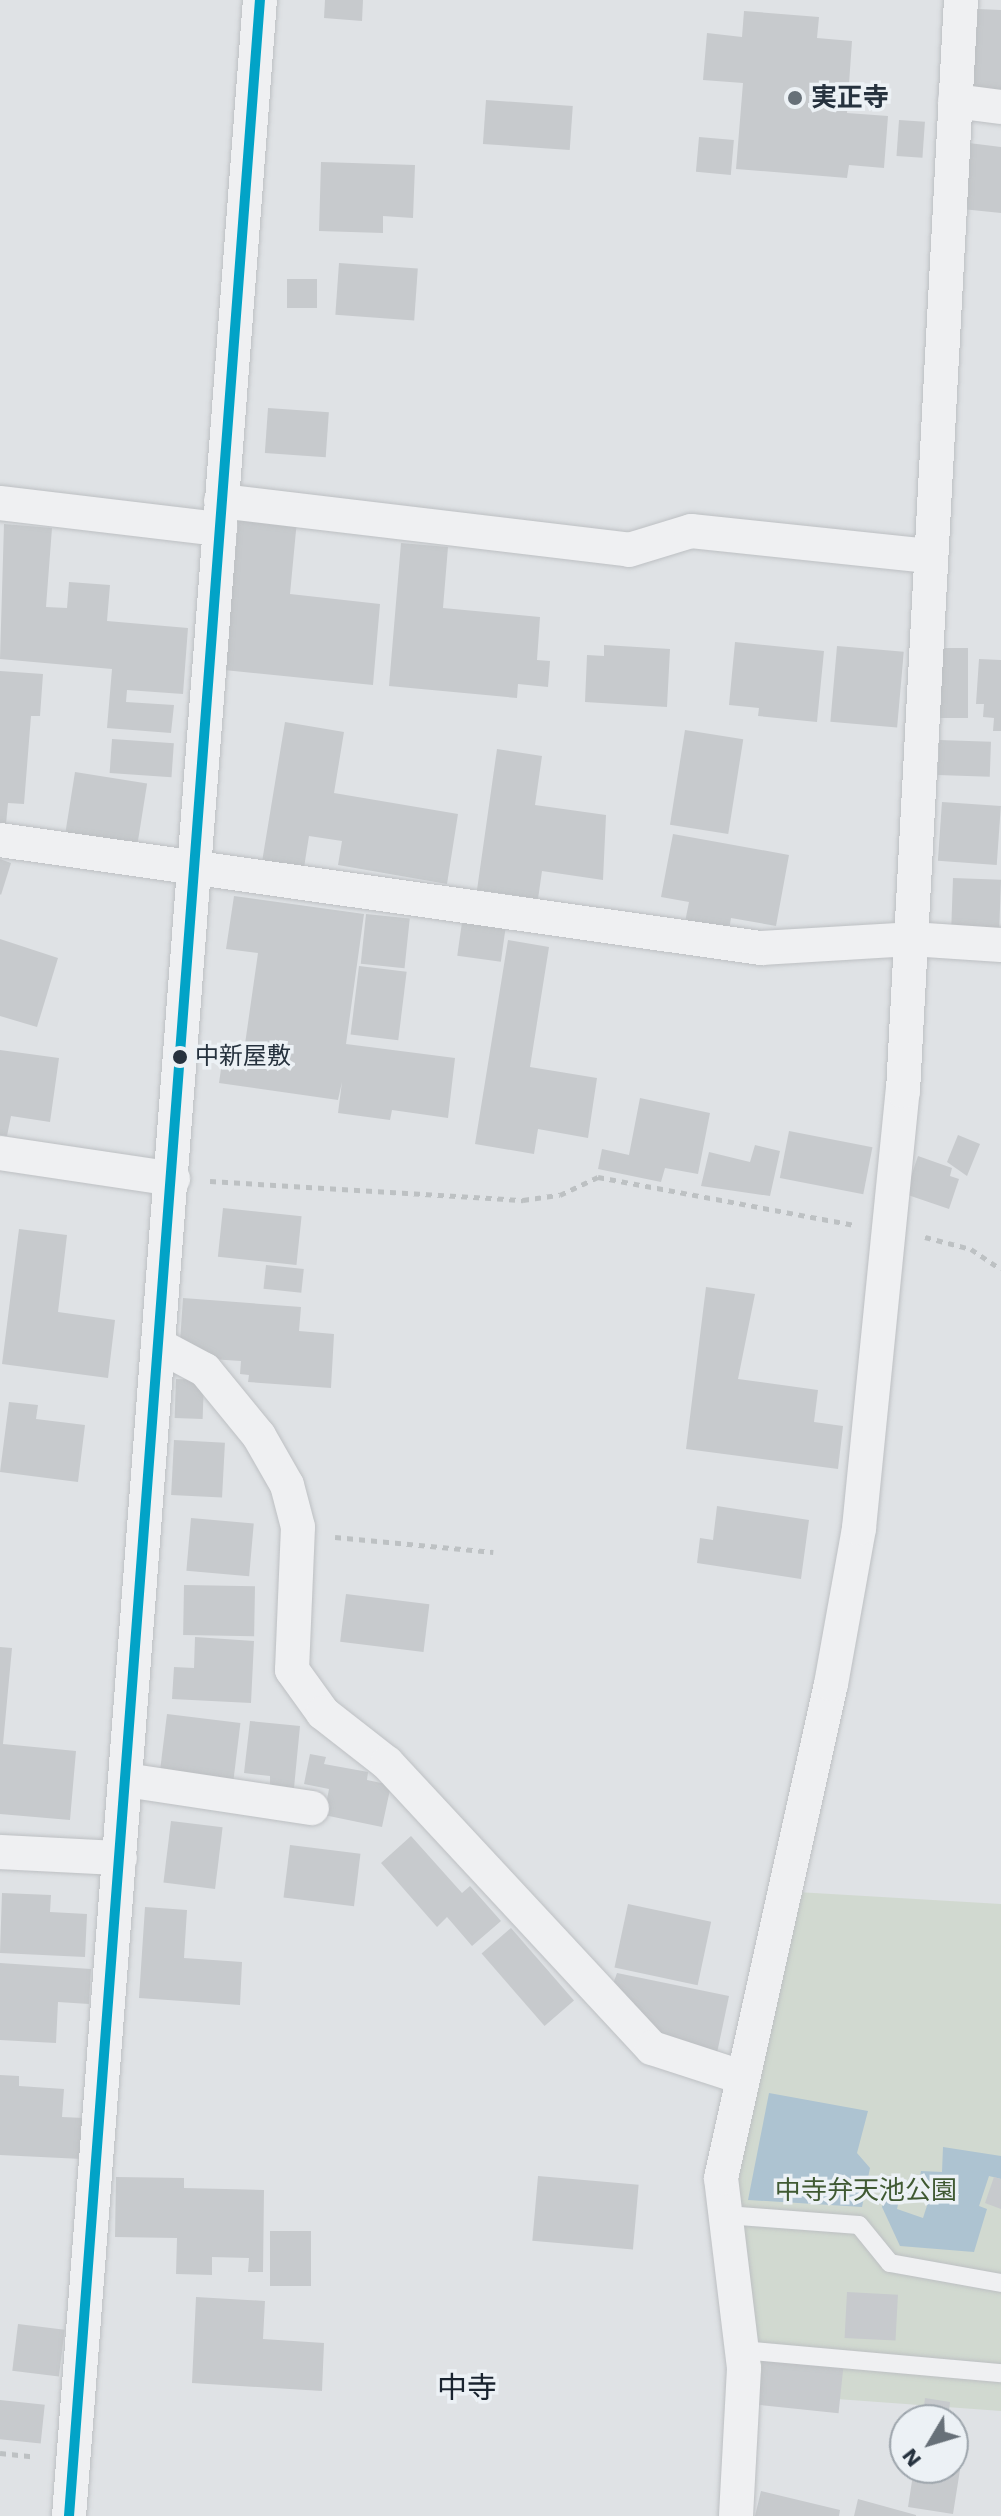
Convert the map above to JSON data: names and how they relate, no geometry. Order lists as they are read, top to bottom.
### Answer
{
  "districts": ["中寺"],
  "parks": ["中寺弁天池公園"],
  "places": ["実正寺", "中新屋敷"],
  "north": "bottom left"
}
